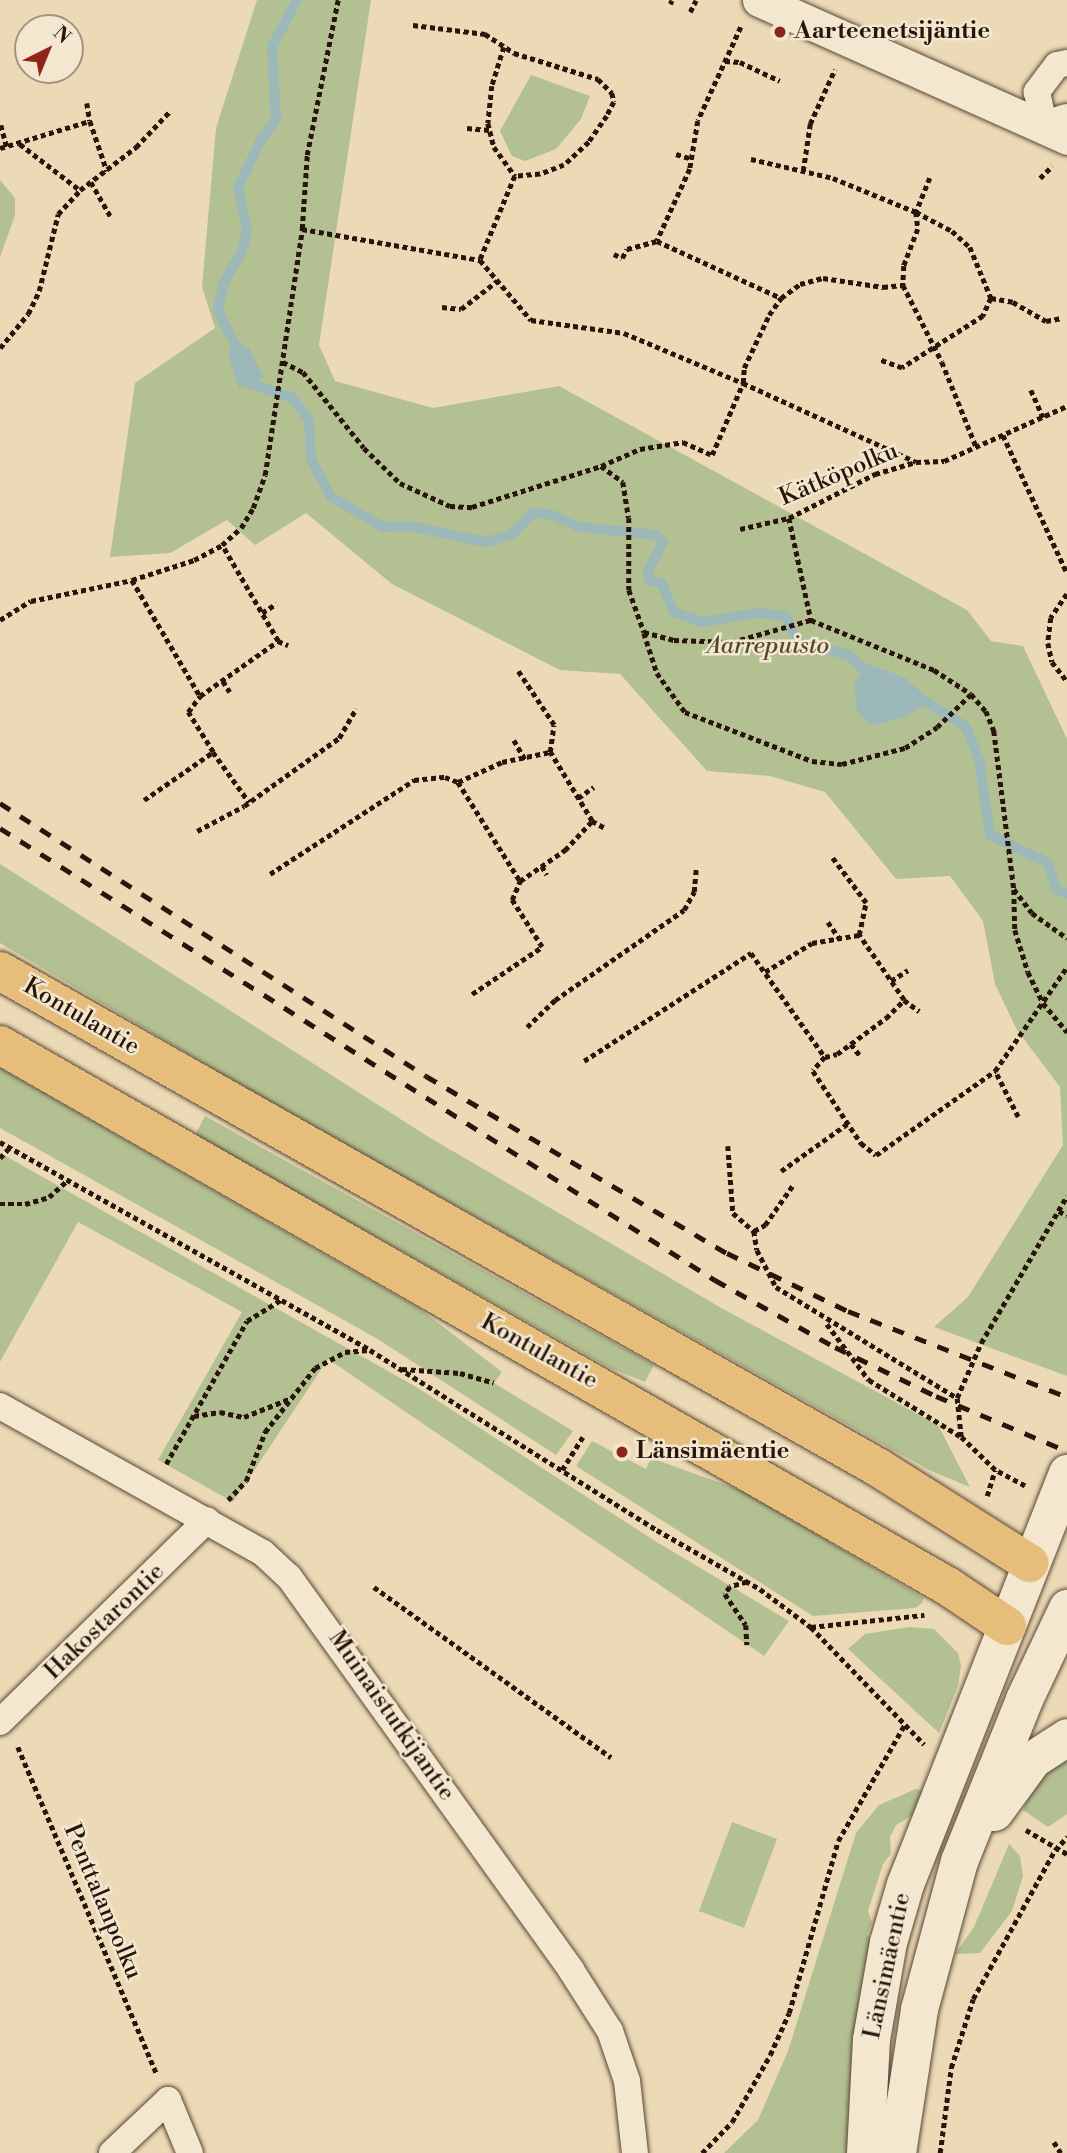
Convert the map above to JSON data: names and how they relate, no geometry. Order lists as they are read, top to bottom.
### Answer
{
  "streets": {
    "main road": ["Kontulantie", "Länsimäentie"],
    "street": ["Hakostarontie", "Muinaistutkijantie"],
    "path": ["Kätköpolku", "Penttalanpolku"]
  },
  "crossings": [
    ["Kontulantie", "Länsimäentie"],
    ["Hakostarontie", "Muinaistutkijantie"],
    ["Hakostarontie", "Penttalanpolku"]
  ],
  "parks": ["Aarrepuisto"],
  "places": ["Aarteenetsijäntie", "Länsimäentie"],
  "north": "top right"
}
